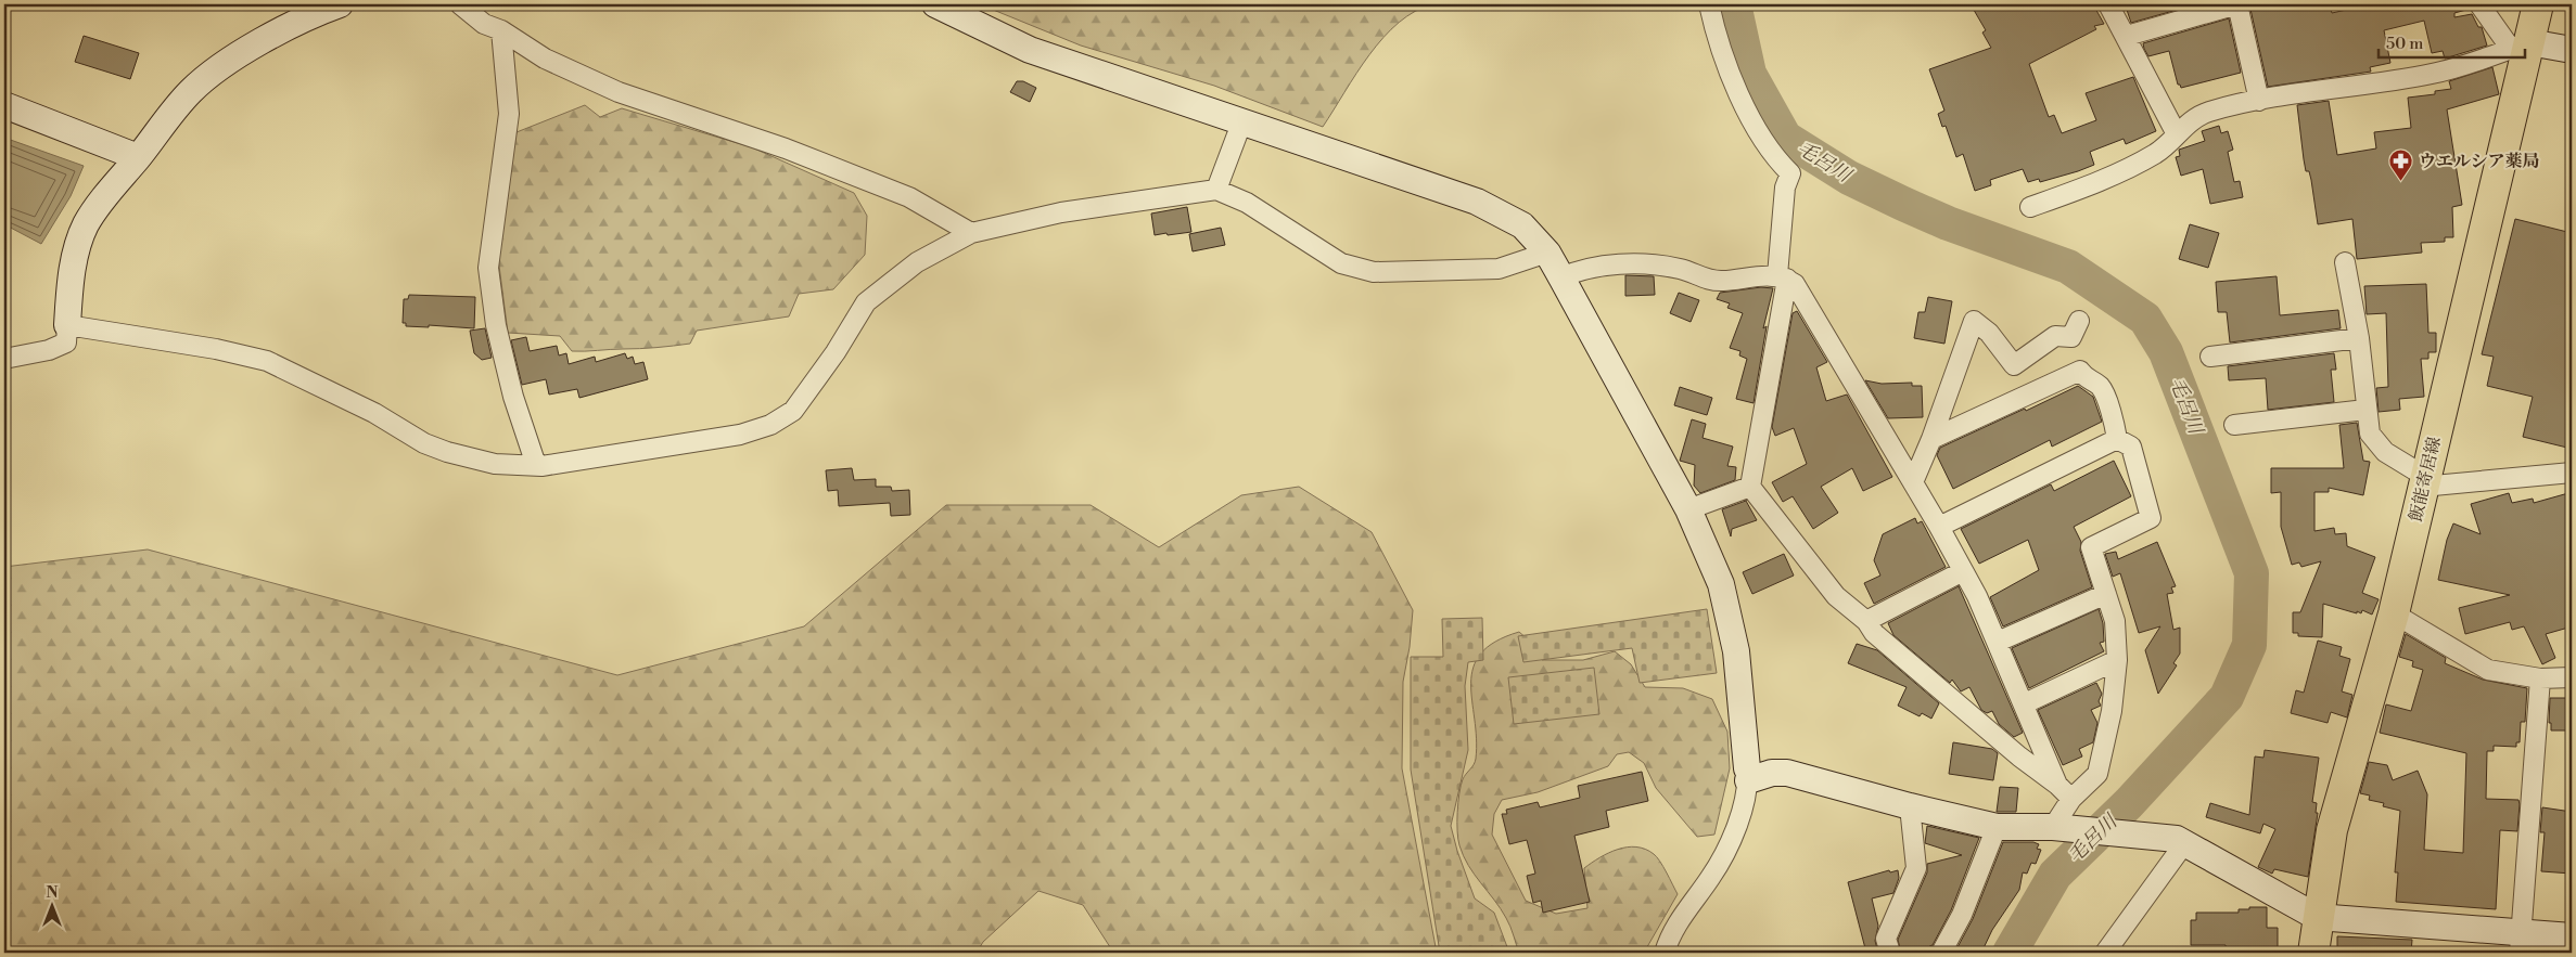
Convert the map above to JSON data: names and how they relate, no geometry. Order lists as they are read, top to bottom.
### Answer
{
  "streets": {
    "main road": ["飯能寄居線"]
  },
  "water": ["毛呂川"],
  "places": {
    "pharmacy": ["ウエルシア薬局"]
  },
  "scale_bar": "50 m",
  "north": "top"
}
